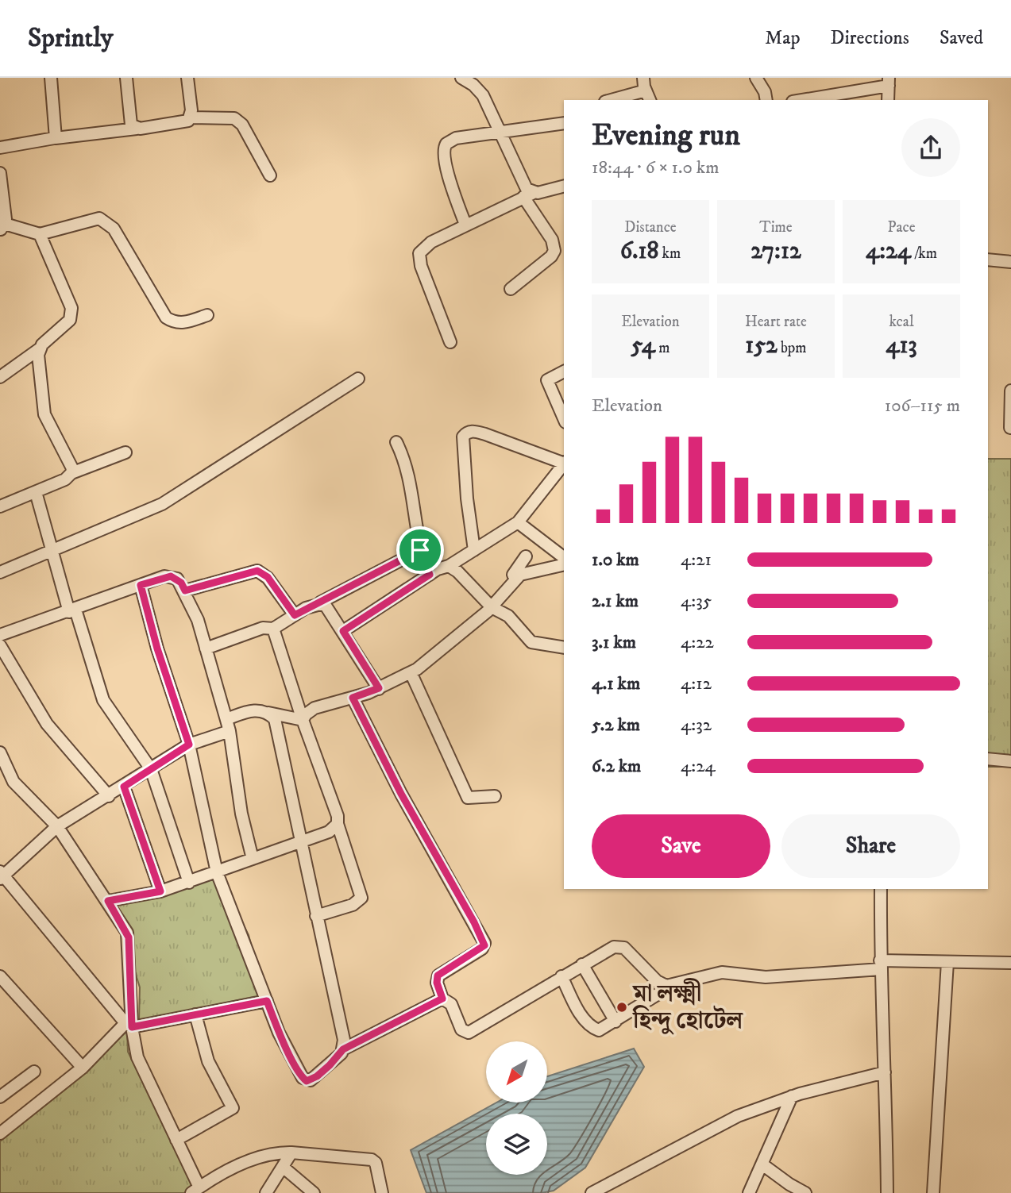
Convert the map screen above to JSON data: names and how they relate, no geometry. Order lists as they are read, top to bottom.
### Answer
{
  "places": ["মা লক্ষ্মী হিন্দু হোটেল"],
  "north": "bottom left",
  "page": {
    "header": "Sprintly",
    "nav": ["Map", "Directions", "Saved"],
    "heading": ["Evening run", "18:44 · 6 × 1.0 km"],
    "stats": [
      ["Distance", "6.18 km"],
      ["Time", "27:12"],
      ["Pace", "4:24 /km"],
      ["Elevation", "54 m"],
      ["Heart rate", "152 bpm"],
      ["kcal", "413"]
    ],
    "chart": ["Elevation", "106–115 m"],
    "list": [
      {
        "name": "1.0 km",
        "note": "4:21"
      },
      {
        "name": "2.1 km",
        "note": "4:35"
      },
      {
        "name": "3.1 km",
        "note": "4:22"
      },
      {
        "name": "4.1 km",
        "note": "4:12"
      },
      {
        "name": "5.2 km",
        "note": "4:32"
      },
      {
        "name": "6.2 km",
        "note": "4:24"
      }
    ],
    "buttons": ["Save", "Share"]
  }
}
